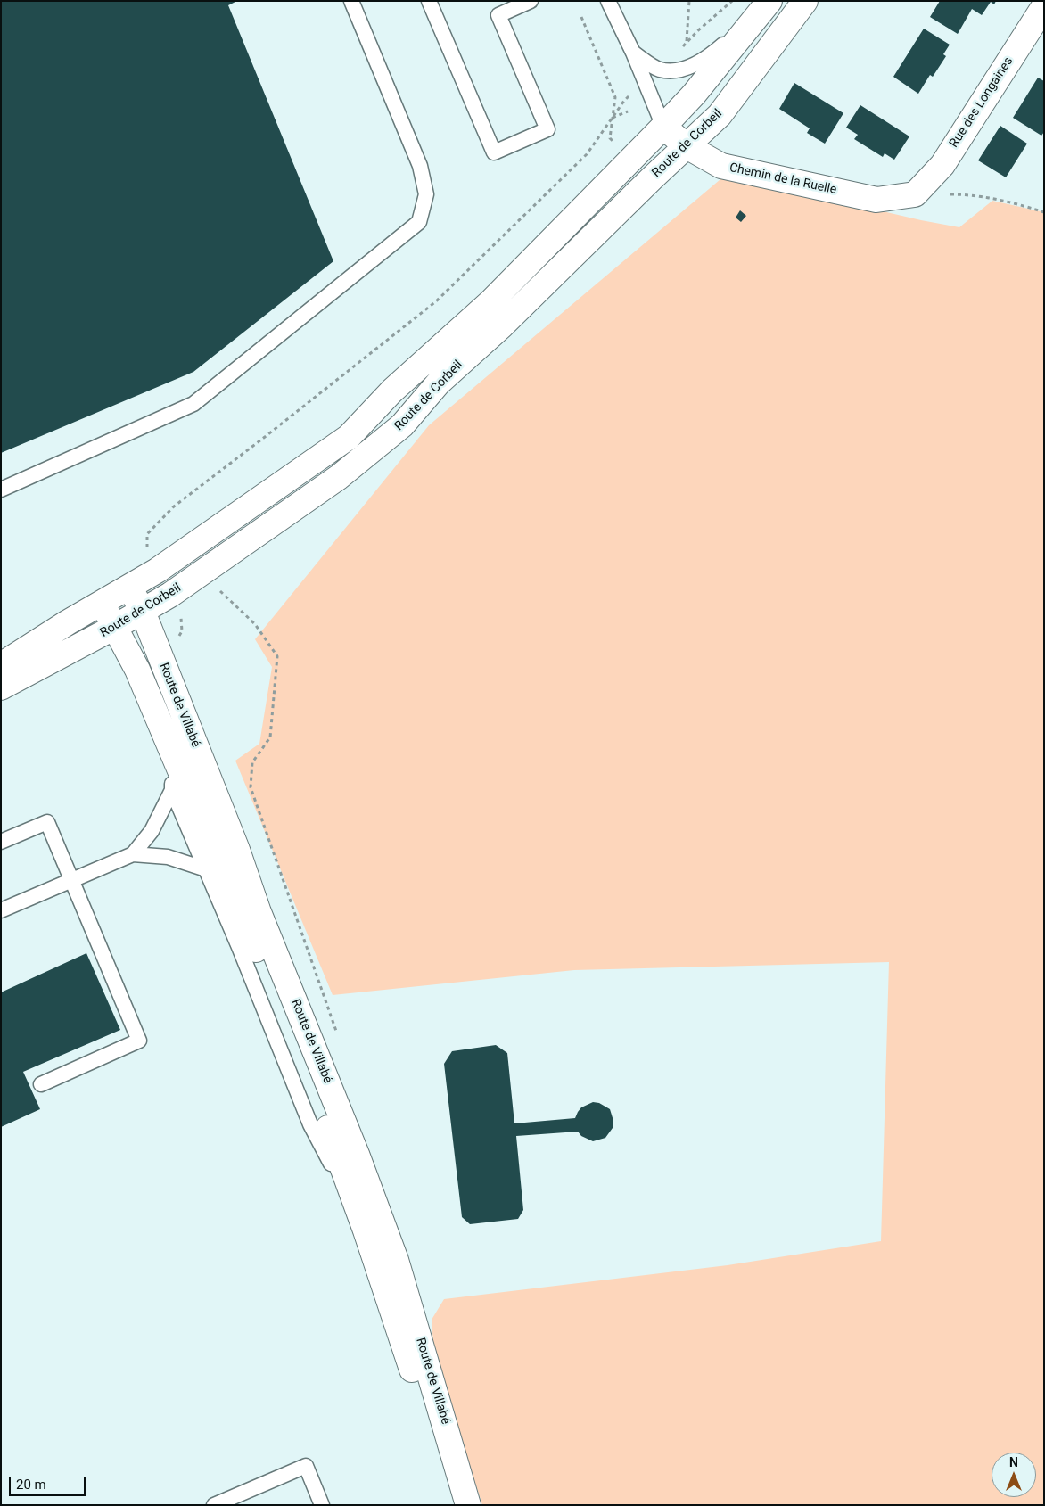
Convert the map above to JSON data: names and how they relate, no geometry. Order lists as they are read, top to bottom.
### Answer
{
  "streets": {
    "street": [
      "Rue des Longaines",
      "Route de Corbeil",
      "Chemin de la Ruelle",
      "Route de Villabé"
    ]
  },
  "crossings": [
    ["Rue des Longaines", "Chemin de la Ruelle"],
    ["Route de Corbeil", "Chemin de la Ruelle"],
    ["Route de Corbeil", "Route de Villabé"]
  ],
  "scale_bar": "20 m",
  "north": "top"
}
